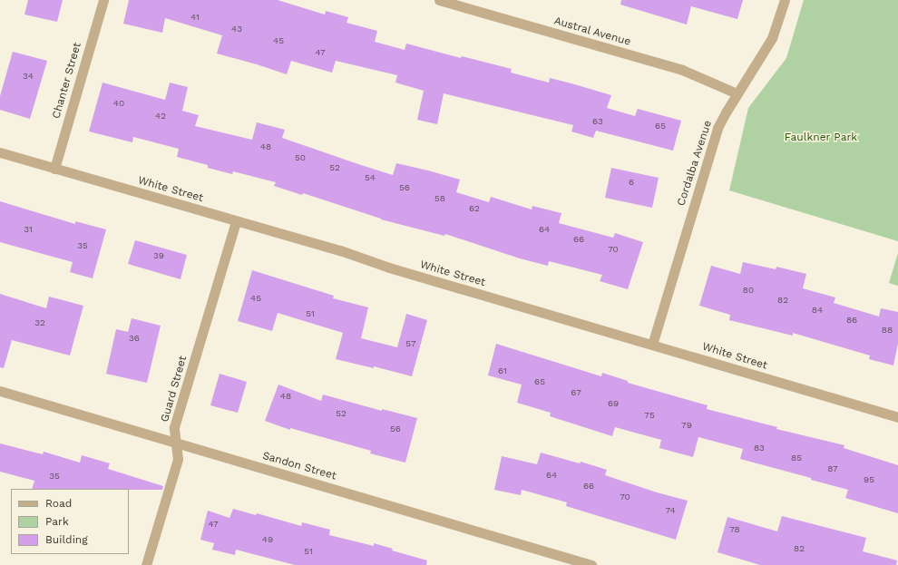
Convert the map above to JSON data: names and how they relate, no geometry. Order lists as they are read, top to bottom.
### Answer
{
  "streets": {
    "street": [
      "Austral Avenue",
      "Chanter Street",
      "Cordalba Avenue",
      "White Street",
      "Guard Street",
      "Sandon Street"
    ]
  },
  "crossings": [
    ["Austral Avenue", "Cordalba Avenue"],
    ["Chanter Street", "White Street"],
    ["Cordalba Avenue", "White Street"],
    ["White Street", "Guard Street"],
    ["Guard Street", "Sandon Street"]
  ],
  "parks": ["Faulkner Park"],
  "house_numbers": [
    "41",
    "43",
    "45",
    "47",
    "34",
    "40",
    "42",
    "63",
    "65",
    "48",
    "50",
    "52",
    "54",
    "6",
    "56",
    "58",
    "62",
    "31",
    "64",
    "66",
    "35",
    "70",
    "39",
    "80",
    "45",
    "82",
    "84",
    "51",
    "86",
    "32",
    "88",
    "36",
    "57",
    "61",
    "65",
    "67",
    "48",
    "69",
    "52",
    "75",
    "79",
    "56",
    "83",
    "85",
    "87",
    "64",
    "35",
    "95",
    "66",
    "70",
    "74",
    "47",
    "78",
    "49",
    "82",
    "51"
  ],
  "legend": ["Road", "Park", "Building"]
}
